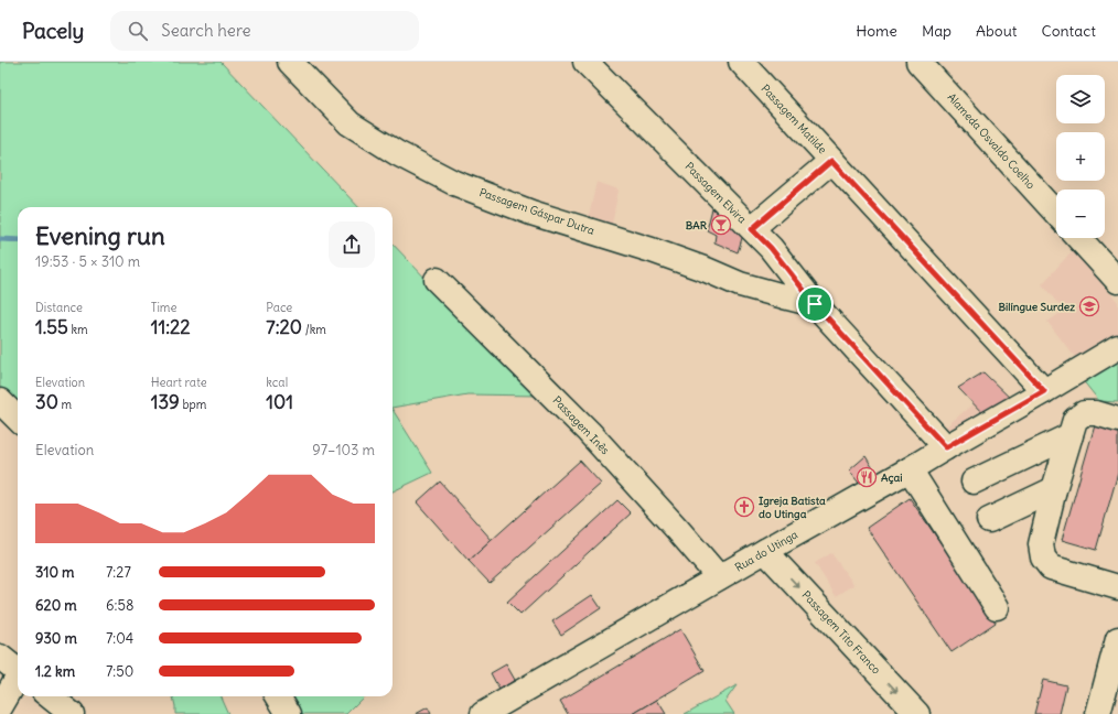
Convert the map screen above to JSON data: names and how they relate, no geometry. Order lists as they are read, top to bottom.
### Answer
{
  "streets": {
    "main road": [
      "Passagem Matilde",
      "Alameda Osvaldo Coelho",
      "Passagem Elvira",
      "Passagem Gáspar Dutra",
      "Passagem Inês",
      "Rua do Utinga",
      "Passagem Tito Franco"
    ]
  },
  "crossings": [
    ["Passagem Matilde", "Rua do Utinga"],
    ["Passagem Elvira", "Passagem Gáspar Dutra"],
    ["Passagem Elvira", "Rua do Utinga"],
    ["Passagem Inês", "Rua do Utinga"],
    ["Rua do Utinga", "Passagem Tito Franco"]
  ],
  "places": {
    "bar": ["BAR"],
    "school or university": ["Bilíngue Surdez"],
    "restaurant": ["Açai"],
    "church": ["Igreja Batista do Utinga"]
  },
  "page": {
    "header": "Pacely",
    "search": "Search here",
    "nav": [
      "Home",
      "Map",
      "About",
      "Contact"
    ],
    "map_buttons": ["+", "−"],
    "heading": ["Evening run", "19:53 · 5 × 310 m"],
    "stats": [
      ["Distance", "1.55 km"],
      ["Time", "11:22"],
      ["Pace", "7:20 /km"],
      ["Elevation", "30 m"],
      ["Heart rate", "139 bpm"],
      ["kcal", "101"]
    ],
    "chart": ["Elevation", "97–103 m"],
    "list": [
      {
        "name": "310 m",
        "note": "7:27"
      },
      {
        "name": "620 m",
        "note": "6:58"
      },
      {
        "name": "930 m",
        "note": "7:04"
      },
      {
        "name": "1.2 km",
        "note": "7:50"
      }
    ]
  }
}
